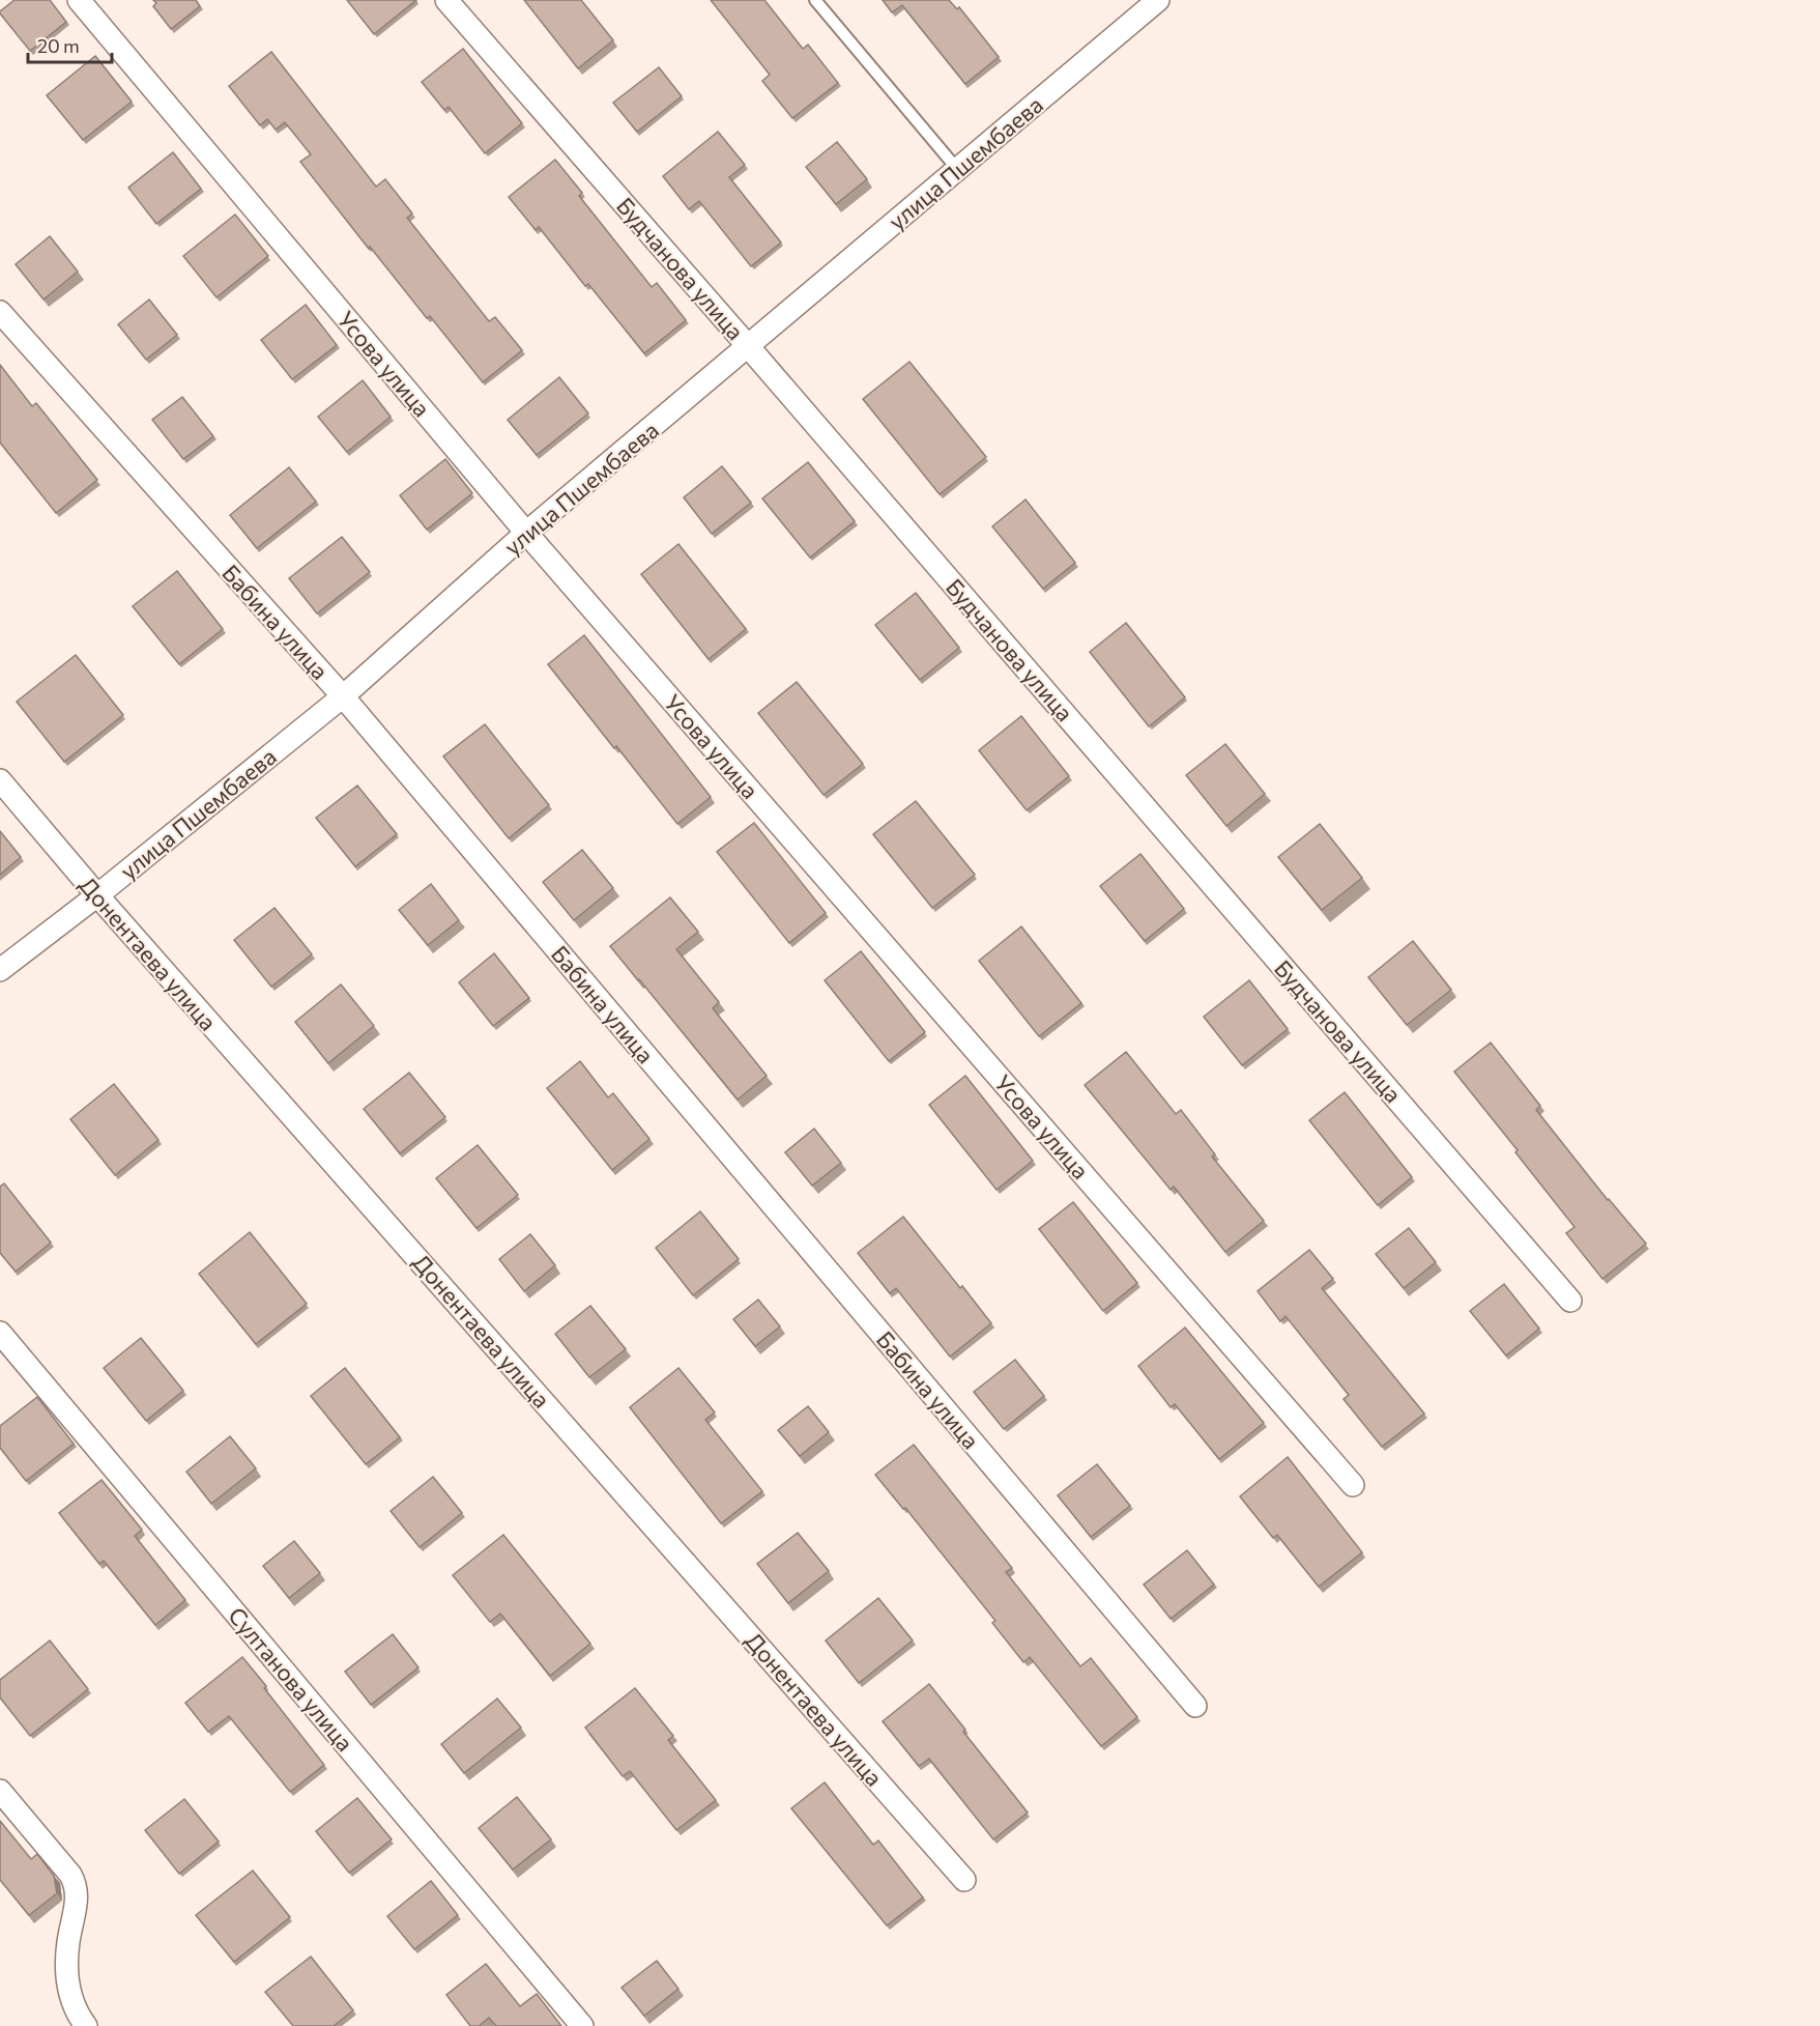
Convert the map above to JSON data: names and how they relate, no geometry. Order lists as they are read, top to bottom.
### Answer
{
  "streets": {
    "street": [
      "улица Пшембаева",
      "Будчанова улица",
      "Усова улица",
      "Бабина улица",
      "Донентаева улица",
      "Султанова улица"
    ]
  },
  "crossings": [
    ["улица Пшембаева", "Будчанова улица"],
    ["улица Пшембаева", "Усова улица"],
    ["улица Пшембаева", "Бабина улица"],
    ["улица Пшембаева", "Донентаева улица"]
  ],
  "scale_bar": "20 m"
}
